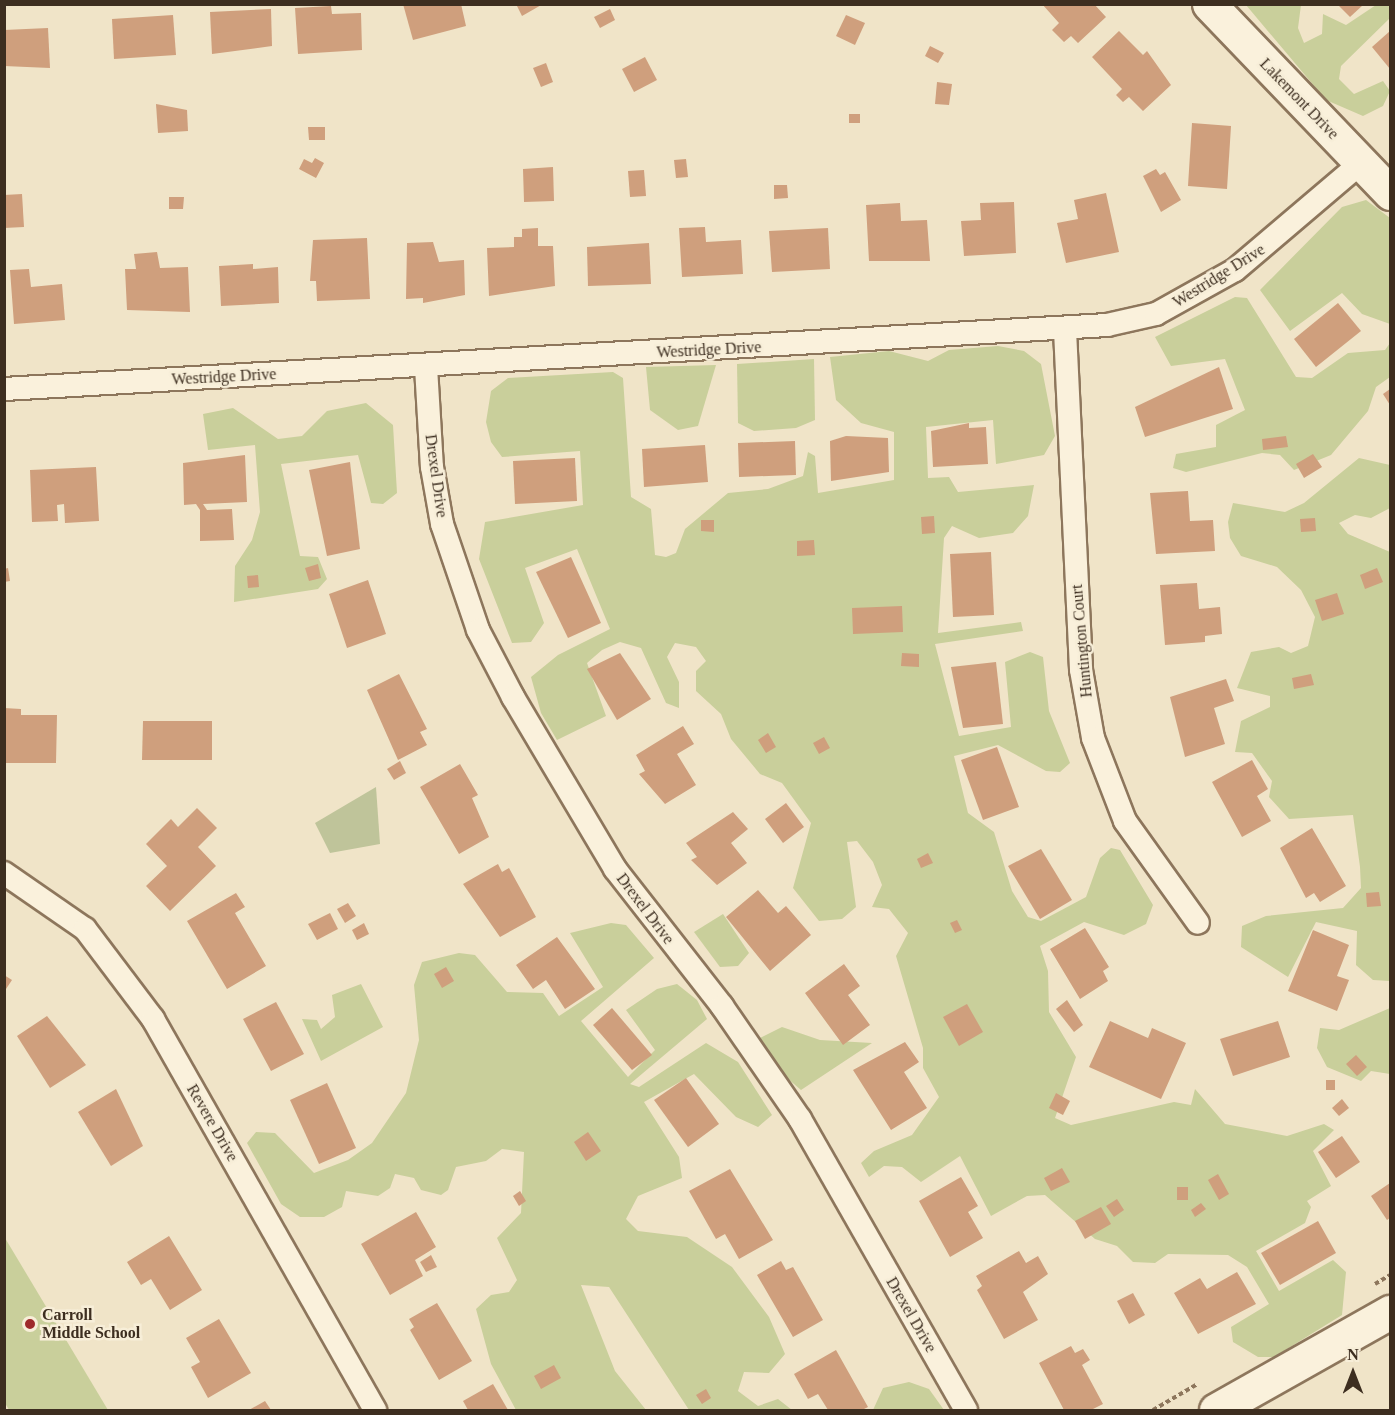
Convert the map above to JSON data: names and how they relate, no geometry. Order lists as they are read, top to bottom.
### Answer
{
  "streets": {
    "street": [
      "Lakemont Drive",
      "Westridge Drive",
      "Drexel Drive",
      "Huntington Court",
      "Revere Drive"
    ]
  },
  "crossings": [
    ["Lakemont Drive", "Westridge Drive"],
    ["Westridge Drive", "Drexel Drive"],
    ["Westridge Drive", "Huntington Court"]
  ],
  "places": ["Carroll Middle School"],
  "north": "top"
}
